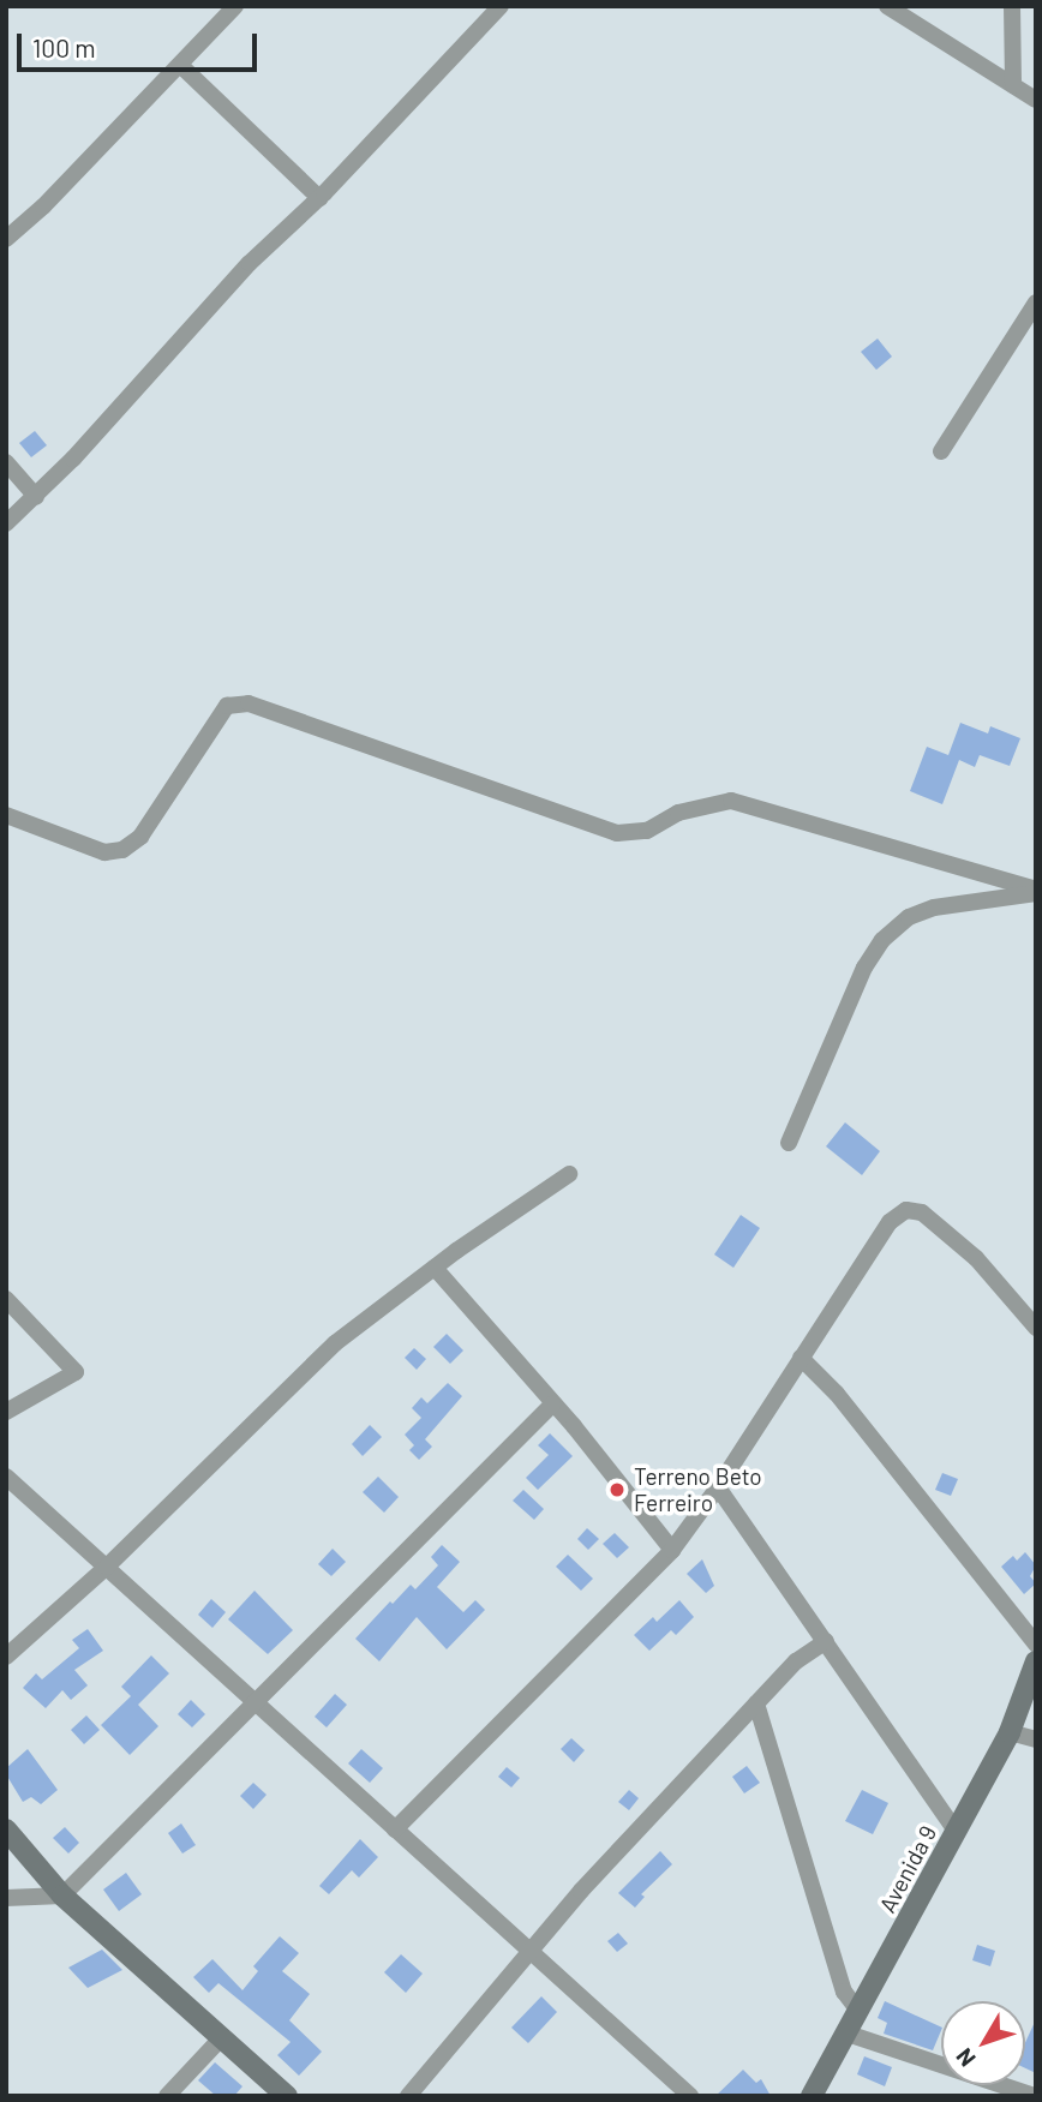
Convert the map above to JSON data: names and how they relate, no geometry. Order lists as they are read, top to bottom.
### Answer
{
  "streets": {
    "main road": ["Avenida 9"]
  },
  "places": ["Terreno Beto Ferreiro"],
  "scale_bar": "100 m",
  "north": "bottom left"
}
